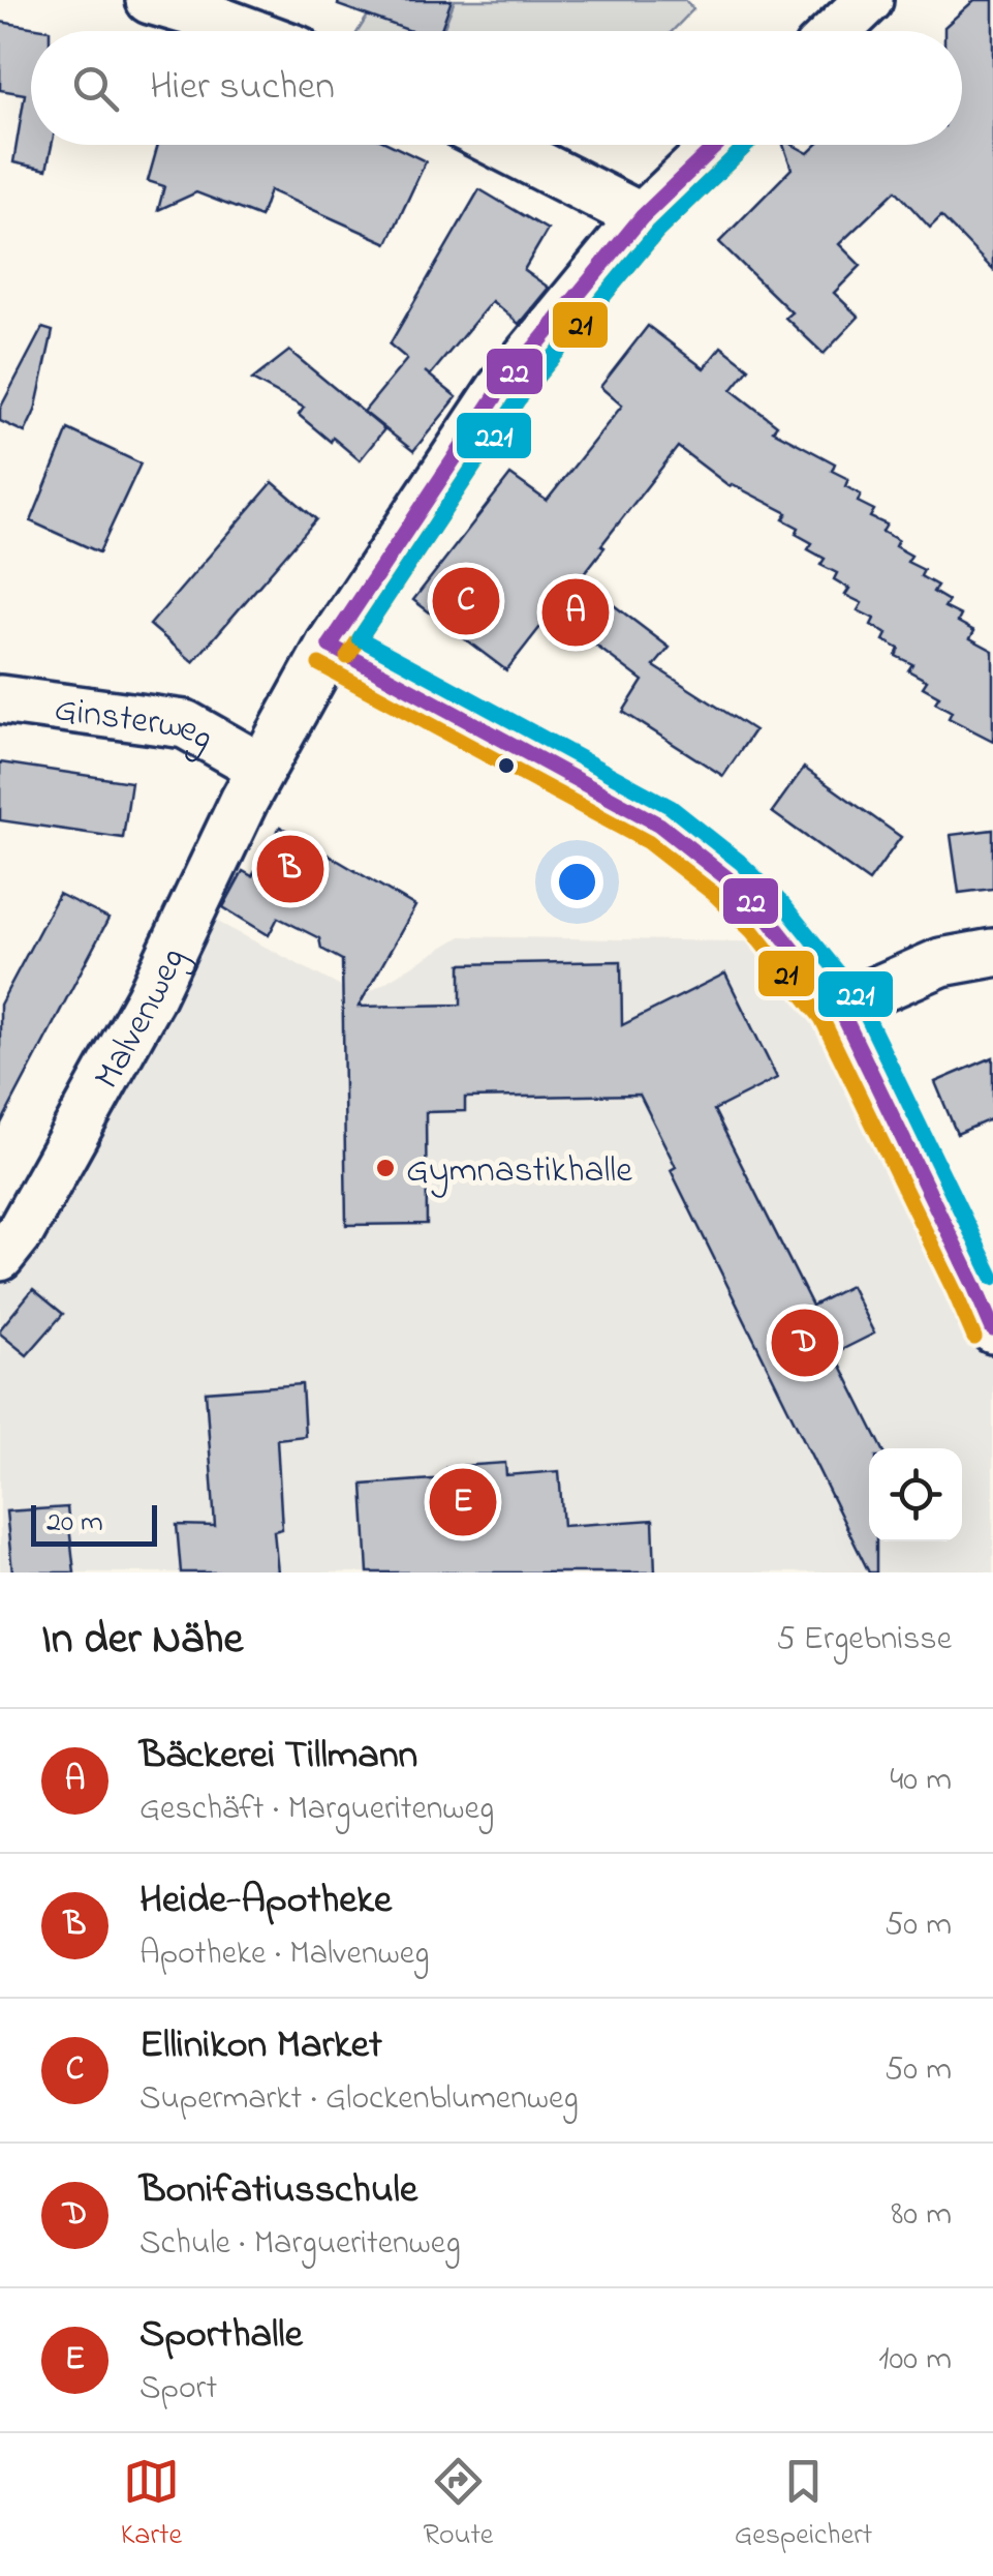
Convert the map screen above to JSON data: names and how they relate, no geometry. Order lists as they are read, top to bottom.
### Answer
{
  "streets": {
    "street": ["Ginsterweg", "Malvenweg"]
  },
  "crossings": [
    ["Ginsterweg", "Malvenweg"]
  ],
  "places": ["Gymnastikhalle"],
  "lines": ["transit line 22", "transit line 21", "transit line 221"],
  "scale_bar": "20 m",
  "page": {
    "search": "Hier suchen",
    "pins": [
      "C",
      "A",
      "B",
      "D",
      "E"
    ],
    "scale": "20 m",
    "heading": ["In der Nähe", "5 Ergebnisse"],
    "list": [
      {
        "mark": "A",
        "name": "Bäckerei Tillmann",
        "note": "Geschäft · Margueritenweg",
        "value": "40 m"
      },
      {
        "mark": "B",
        "name": "Heide-Apotheke",
        "note": "Apotheke · Malvenweg",
        "value": "50 m"
      },
      {
        "mark": "C",
        "name": "Ellinikon Market",
        "note": "Supermarkt · Glockenblumenweg",
        "value": "50 m"
      },
      {
        "mark": "D",
        "name": "Bonifatiusschule",
        "note": "Schule · Margueritenweg",
        "value": "80 m"
      },
      {
        "mark": "E",
        "name": "Sporthalle",
        "note": "Sport",
        "value": "100 m"
      }
    ],
    "nav": ["Karte", "Route", "Gespeichert"]
  }
}
